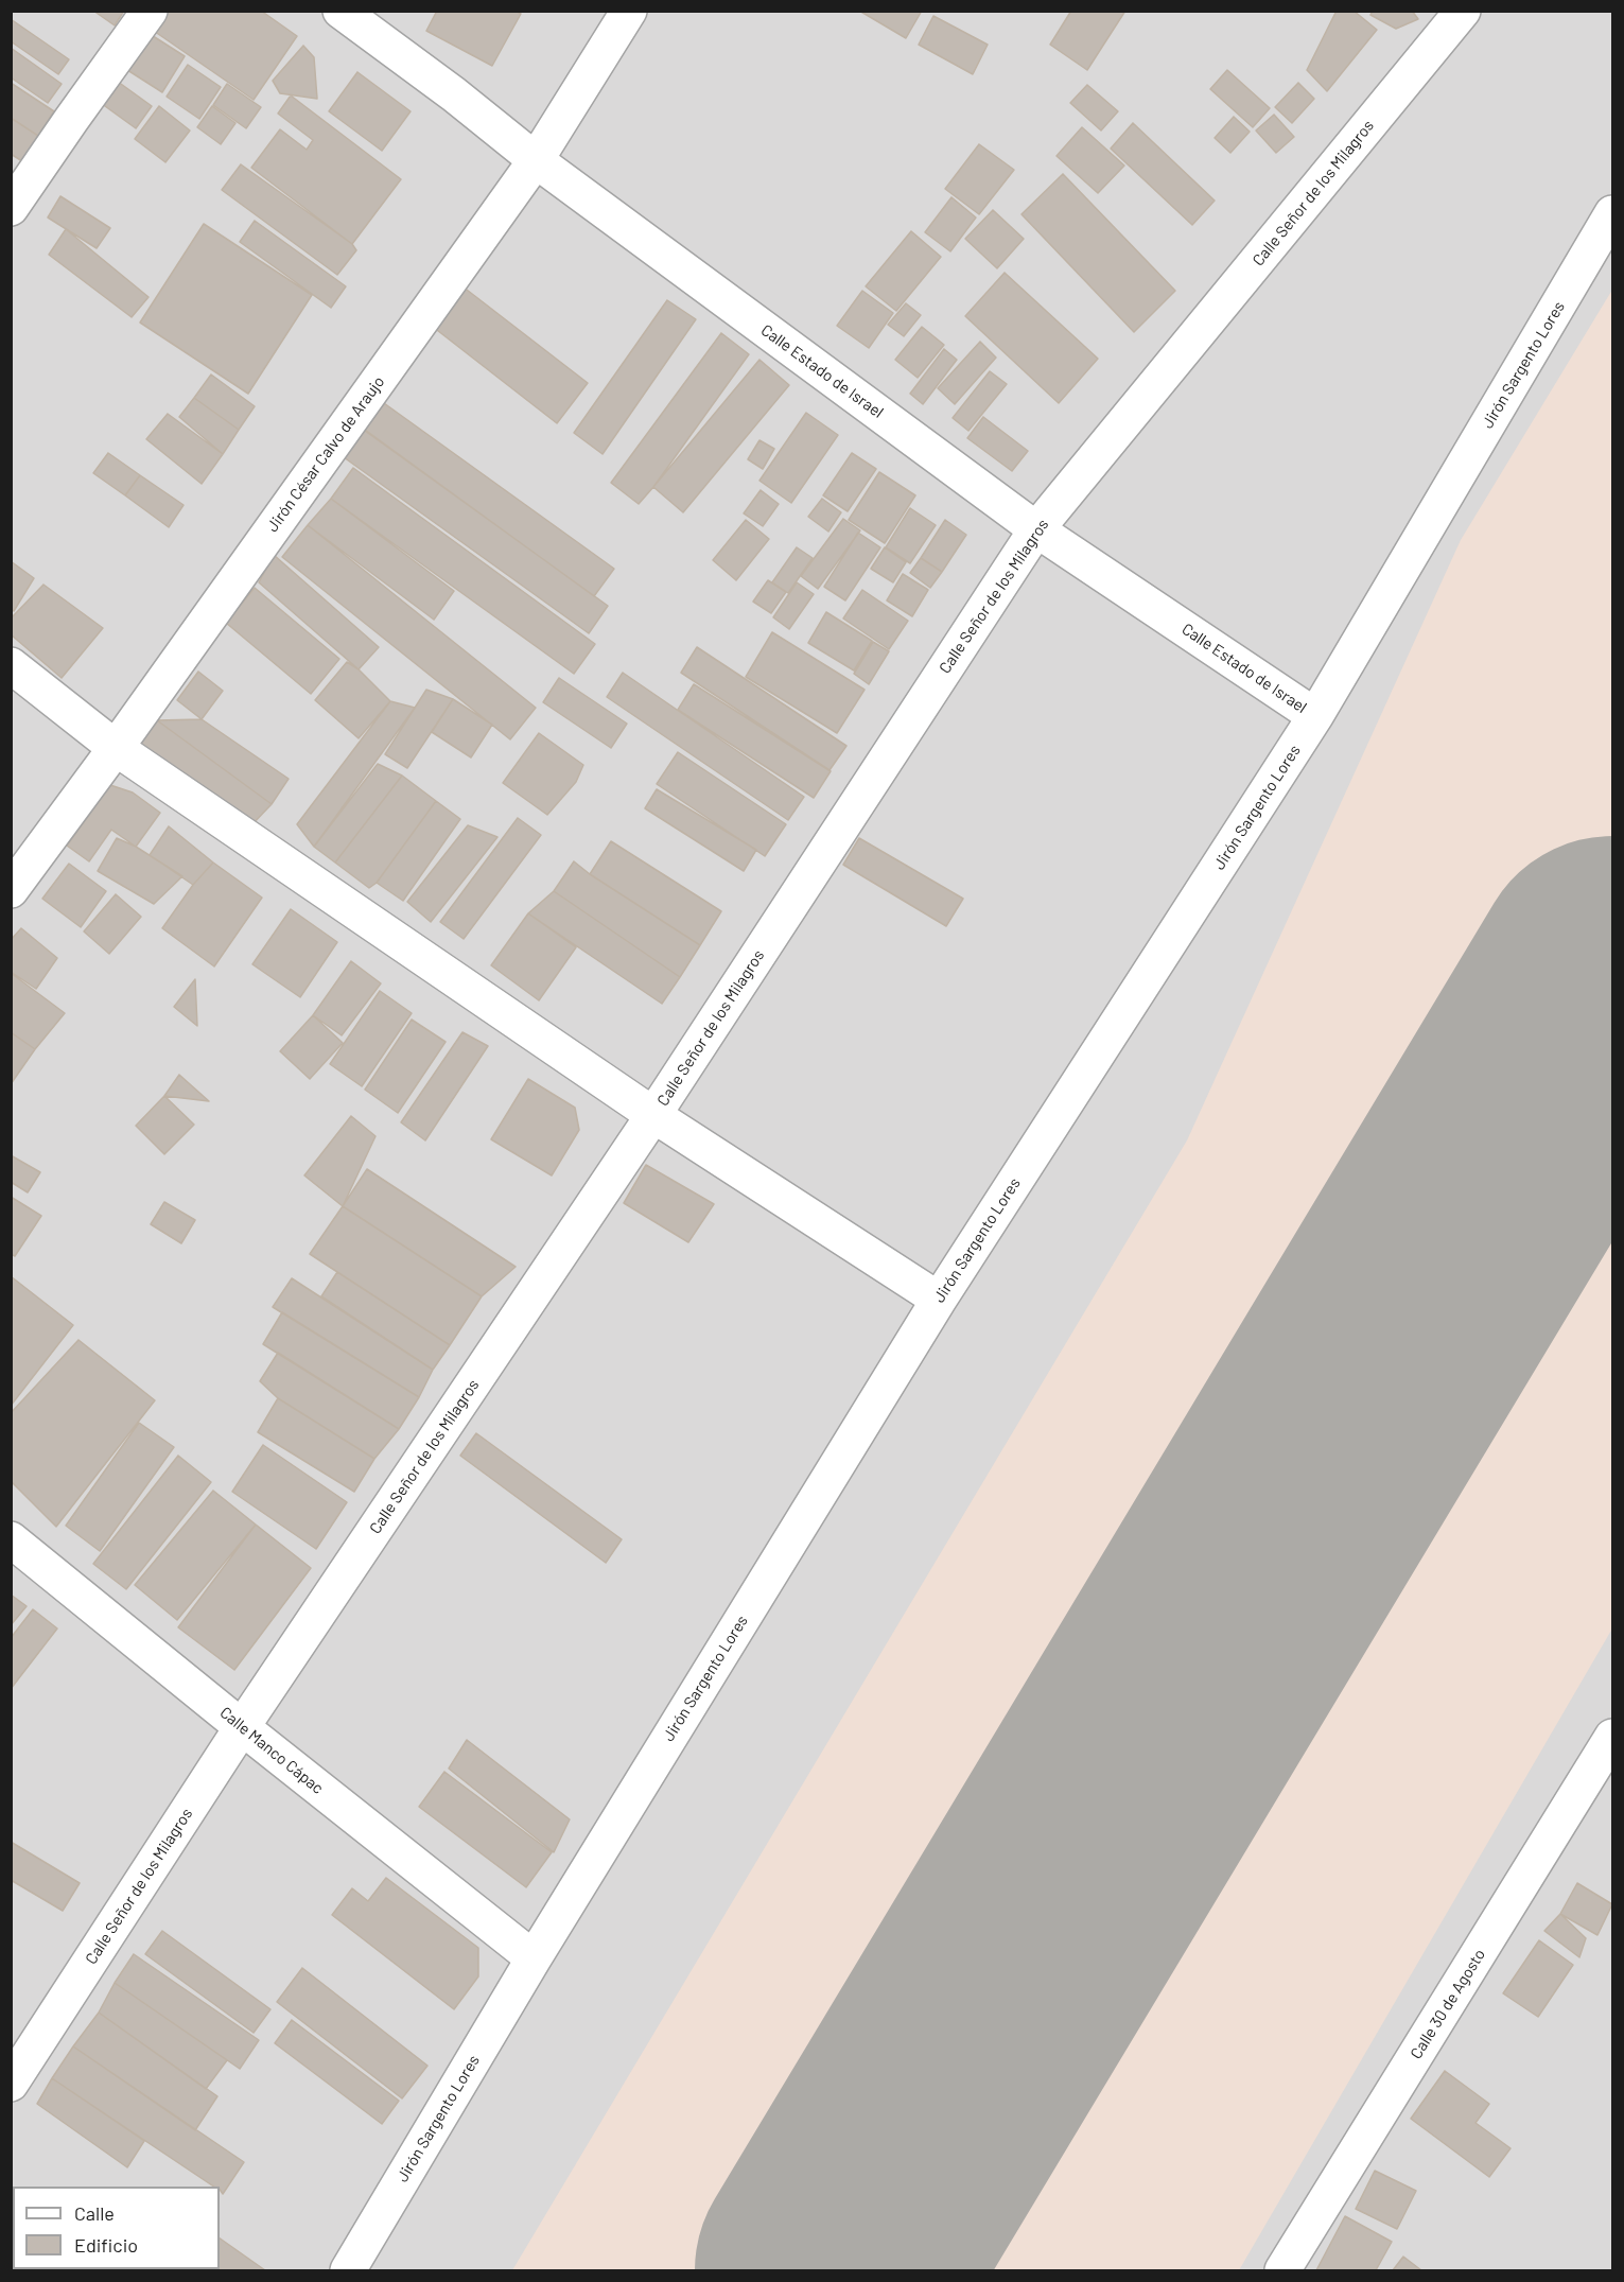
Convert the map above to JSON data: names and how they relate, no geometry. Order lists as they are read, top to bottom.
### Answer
{
  "streets": {
    "street": [
      "Calle Señor de los Milagros",
      "Jirón Sargento Lores",
      "Calle Estado de Israel",
      "Jirón César Calvo de Araujo",
      "Calle Manco Cápac",
      "Calle 30 de Agosto"
    ]
  },
  "crossings": [
    ["Calle Señor de los Milagros", "Calle Estado de Israel"],
    ["Calle Señor de los Milagros", "Calle Manco Cápac"],
    ["Jirón Sargento Lores", "Calle Estado de Israel"],
    ["Jirón Sargento Lores", "Calle Manco Cápac"],
    ["Calle Estado de Israel", "Jirón César Calvo de Araujo"]
  ],
  "legend": ["Calle", "Edificio"]
}
